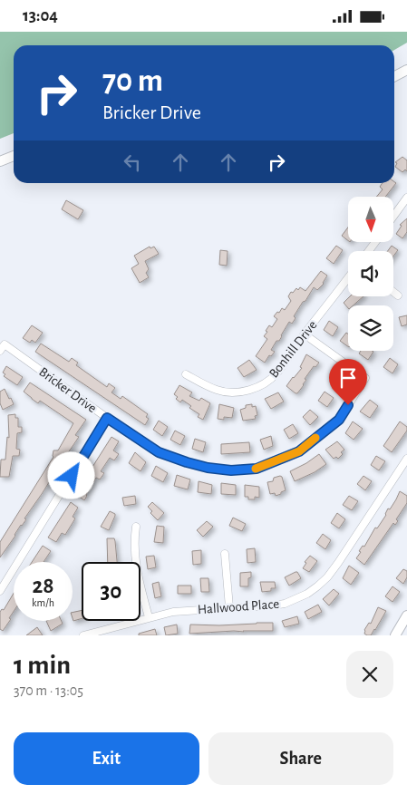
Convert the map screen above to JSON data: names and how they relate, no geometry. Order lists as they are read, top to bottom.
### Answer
{
  "streets": {
    "street": ["Bonhill Drive", "Bricker Drive", "Hallwood Place"]
  },
  "crossings": [
    ["Bonhill Drive", "Bricker Drive"]
  ],
  "north": "bottom",
  "page": {
    "status": "13:04",
    "turn": ["70 m", "Bricker Drive"],
    "speed": "28 km/h",
    "limit": "30",
    "heading": ["1 min", "370 m · 13:05"],
    "buttons": ["Exit", "Share"]
  }
}
